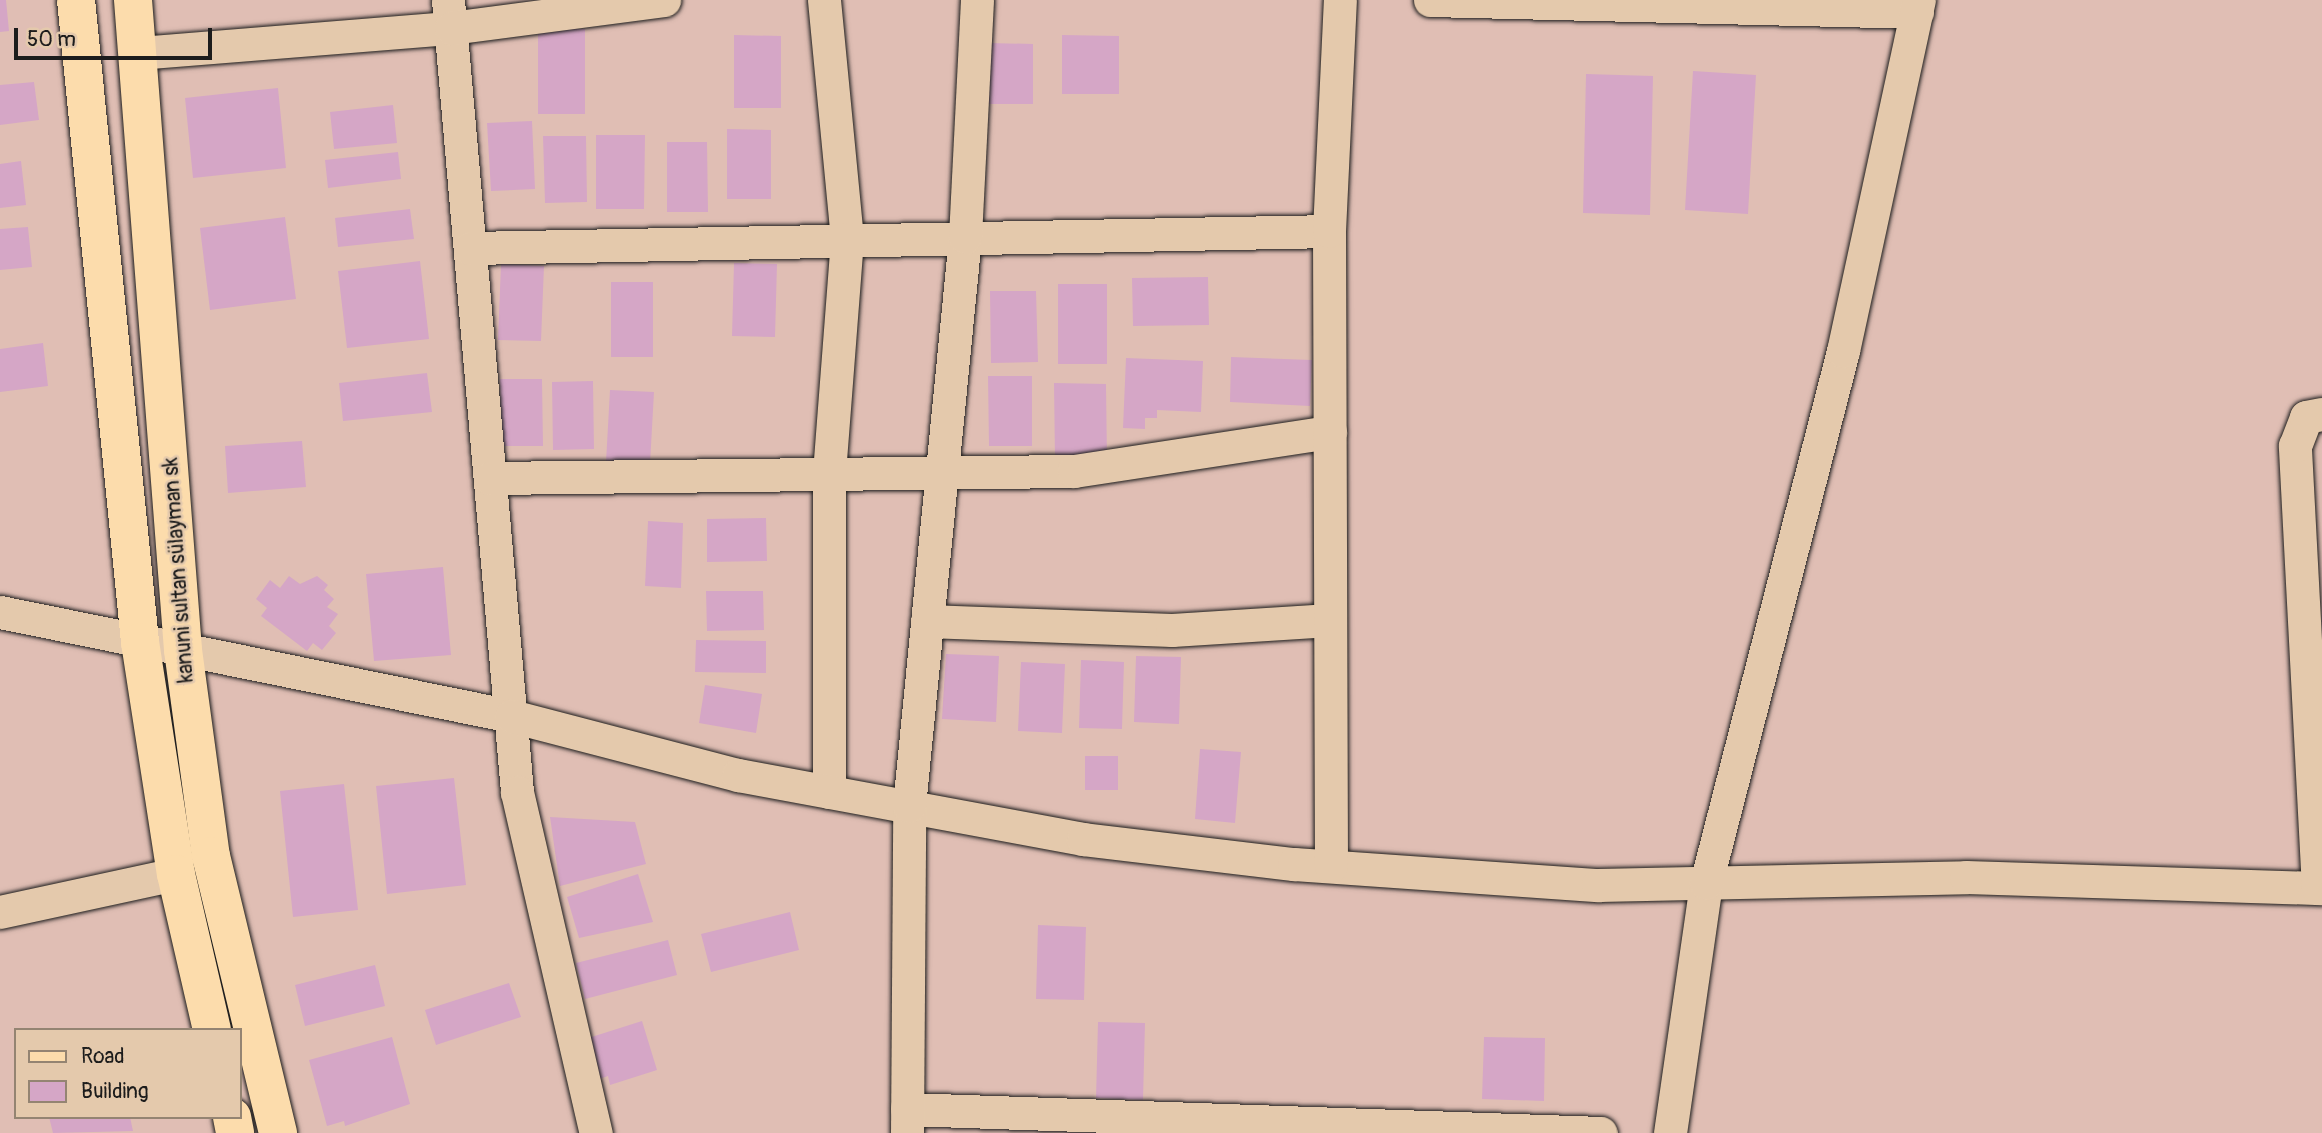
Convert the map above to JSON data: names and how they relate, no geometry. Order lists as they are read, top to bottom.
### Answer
{
  "streets": {
    "main road": ["kanuni sultan sülayman sk"]
  },
  "legend": ["Road", "Building"],
  "scale_bar": "50 m"
}
